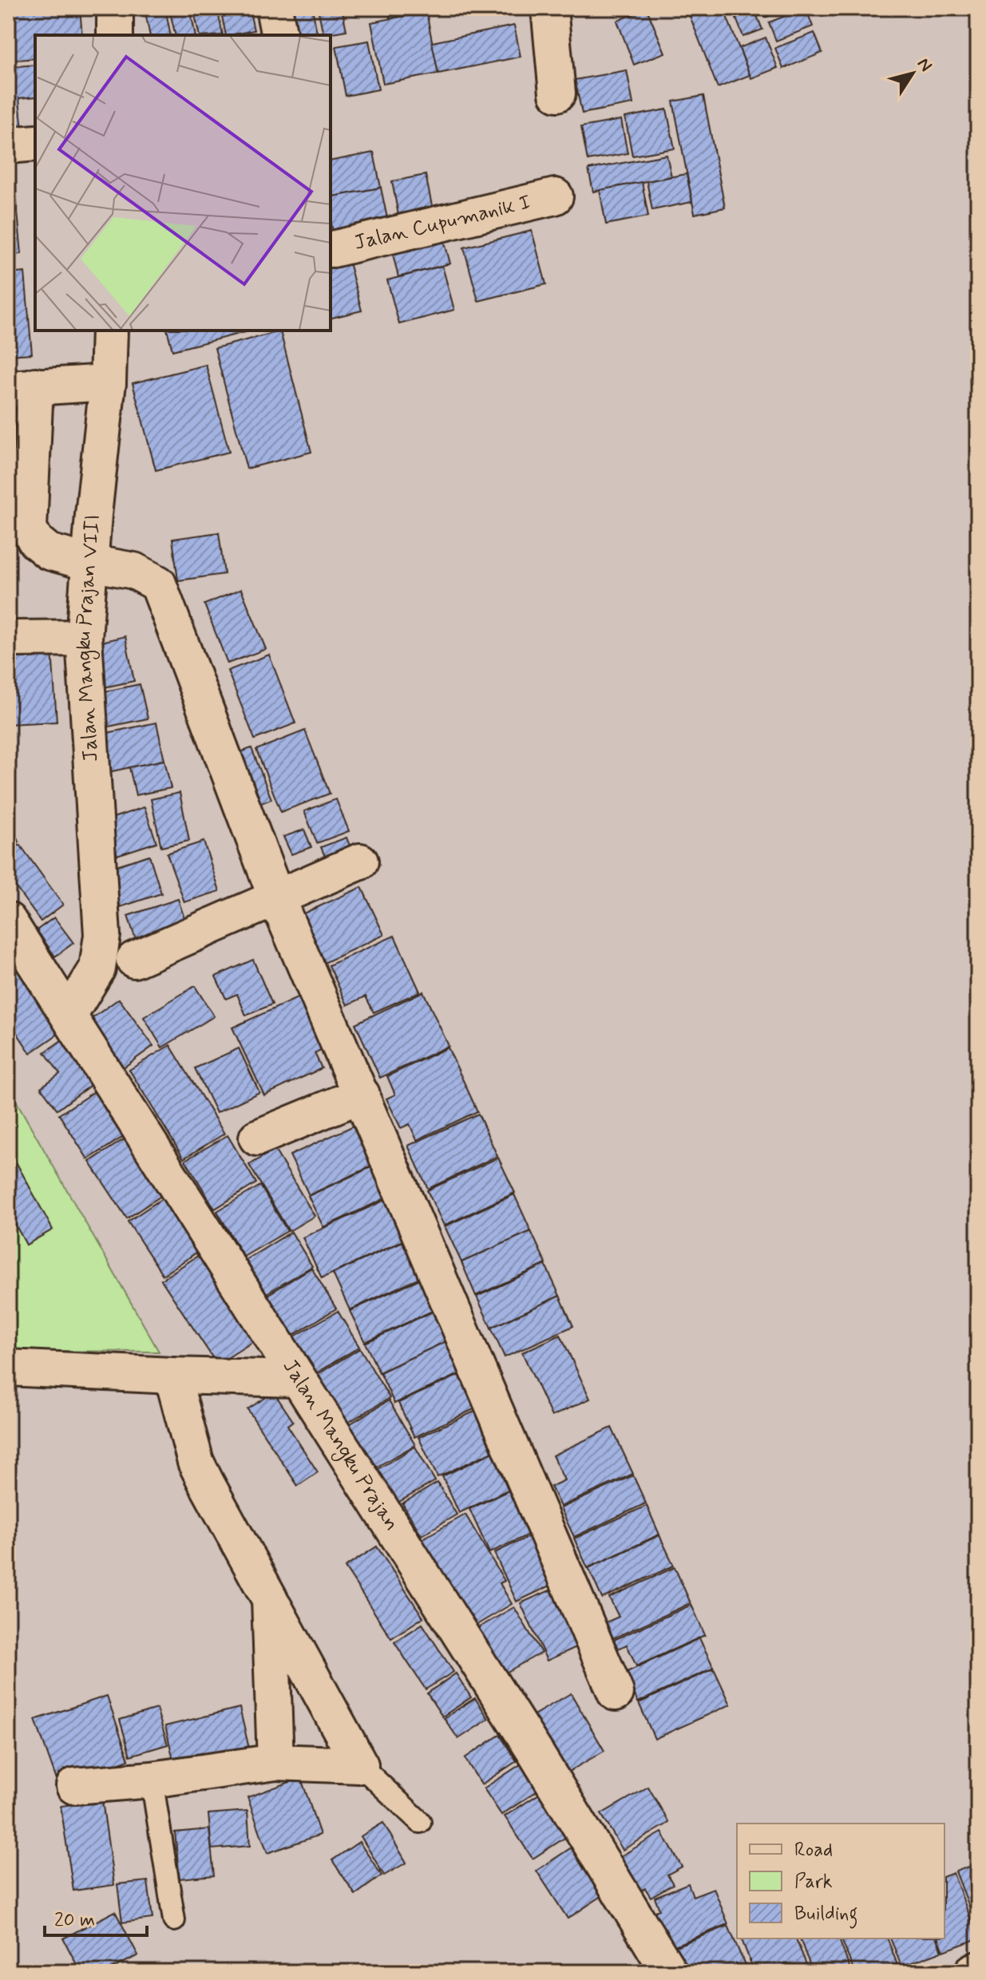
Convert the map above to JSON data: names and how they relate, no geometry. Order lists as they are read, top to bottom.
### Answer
{
  "streets": {
    "street": ["Jalan Cupumanik I", "Jalan Mangku Prajan VIII", "Jalan Mangku Prajan"]
  },
  "crossings": [
    ["Jalan Mangku Prajan VIII", "Jalan Mangku Prajan"]
  ],
  "legend": ["Road", "Park", "Building"],
  "scale_bar": "20 m",
  "north": "top right"
}
